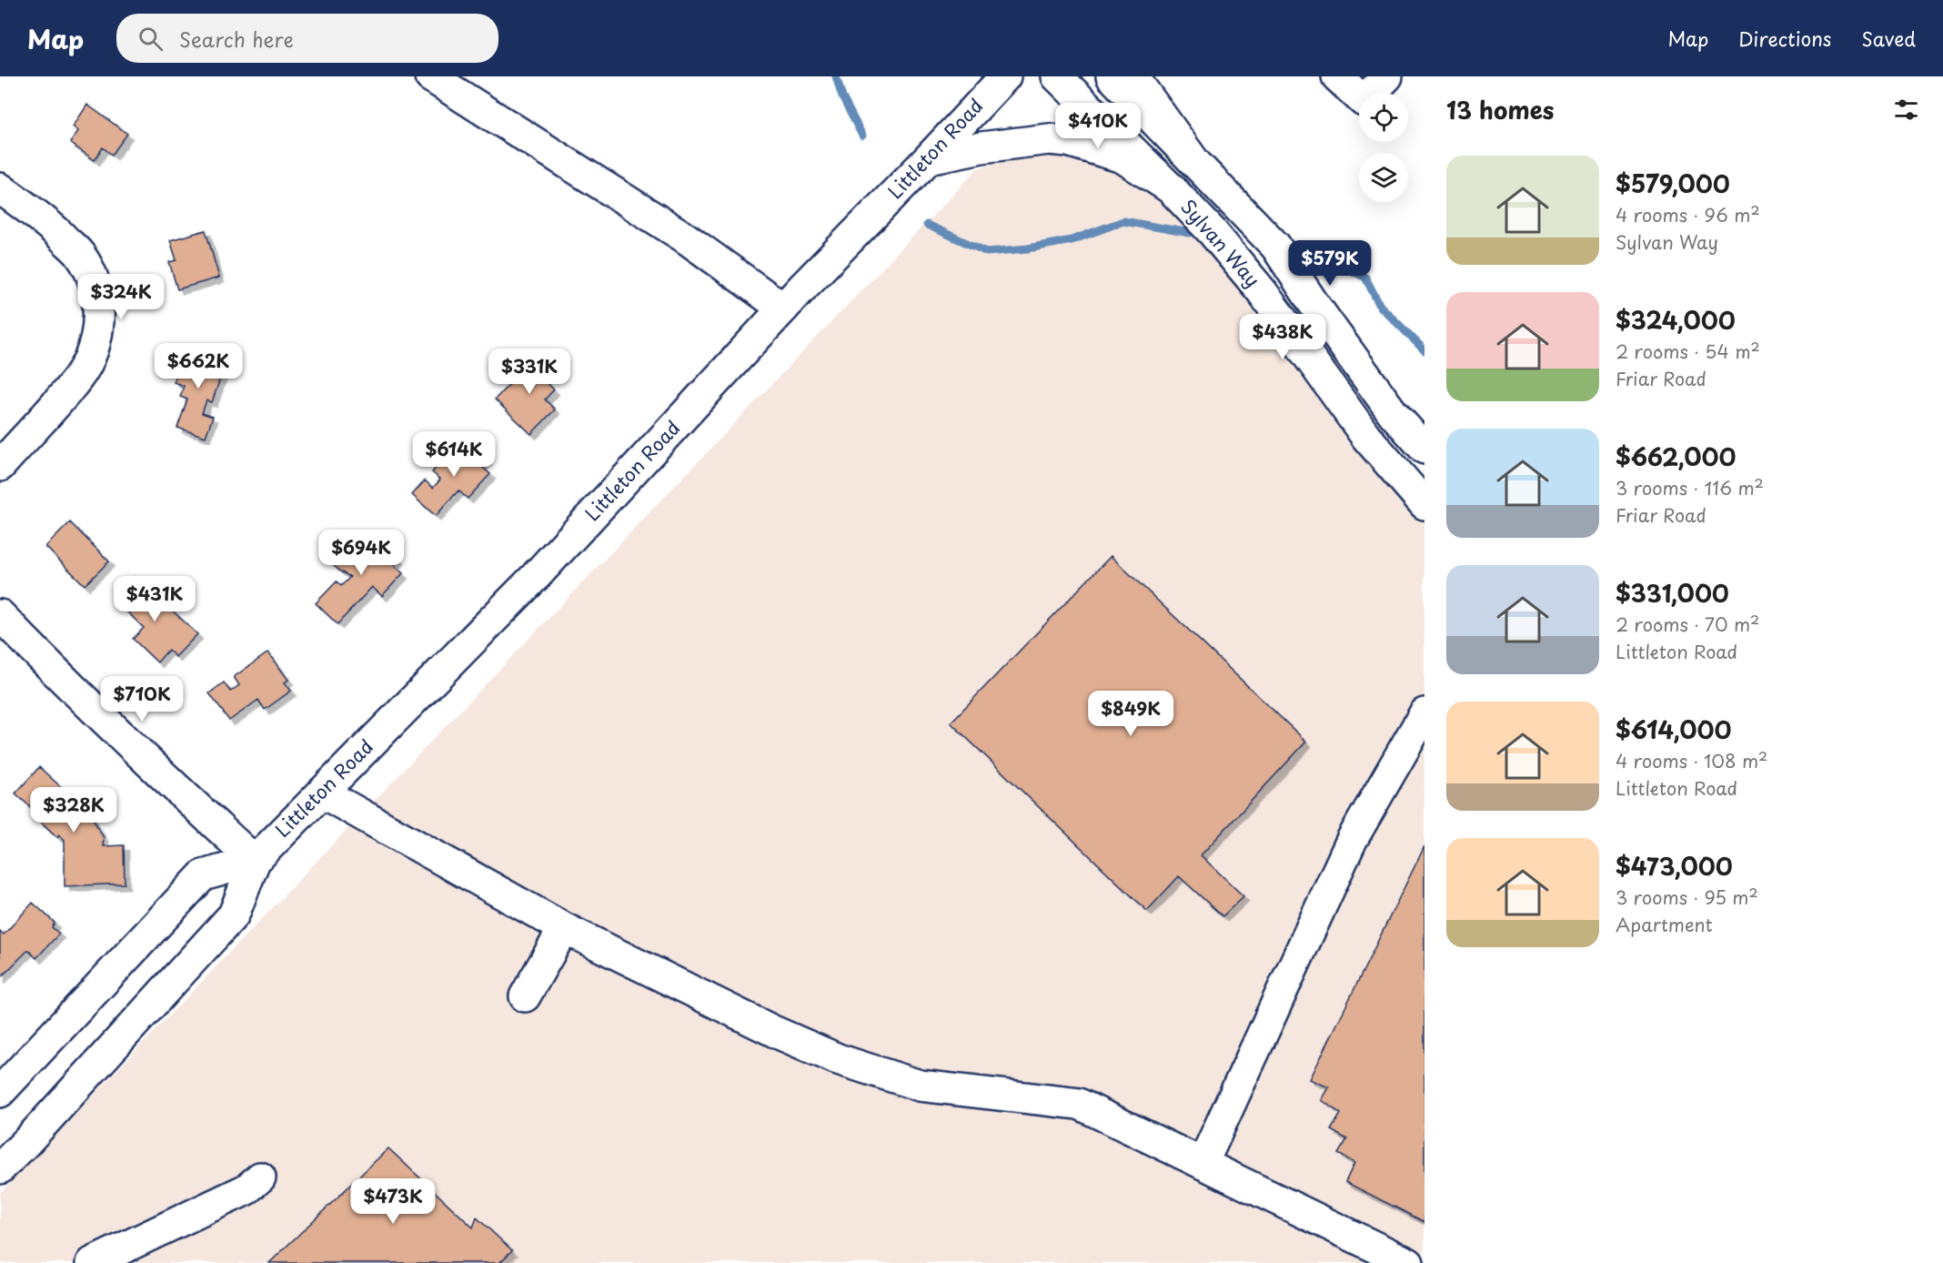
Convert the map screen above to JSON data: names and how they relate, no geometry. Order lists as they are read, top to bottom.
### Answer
{
  "streets": {
    "main road": ["Littleton Road", "Sylvan Way"]
  },
  "page": {
    "header": "Map",
    "search": "Search here",
    "nav": ["Map", "Directions", "Saved"],
    "heading": "13 homes",
    "price": [
      "$410K",
      "$579K",
      "$324K",
      "$438K",
      "$662K",
      "$331K",
      "$614K",
      "$694K",
      "$431K",
      "$710K",
      "$849K",
      "$328K",
      "$473K"
    ],
    "list": [
      {
        "name": "$579,000",
        "note": "4 rooms · 96 m² · Sylvan Way"
      },
      {
        "name": "$324,000",
        "note": "2 rooms · 54 m² · Friar Road"
      },
      {
        "name": "$662,000",
        "note": "3 rooms · 116 m² · Friar Road"
      },
      {
        "name": "$331,000",
        "note": "2 rooms · 70 m² · Littleton Road"
      },
      {
        "name": "$614,000",
        "note": "4 rooms · 108 m² · Littleton Road"
      },
      {
        "name": "$473,000",
        "note": "3 rooms · 95 m² · Apartment"
      }
    ]
  }
}
